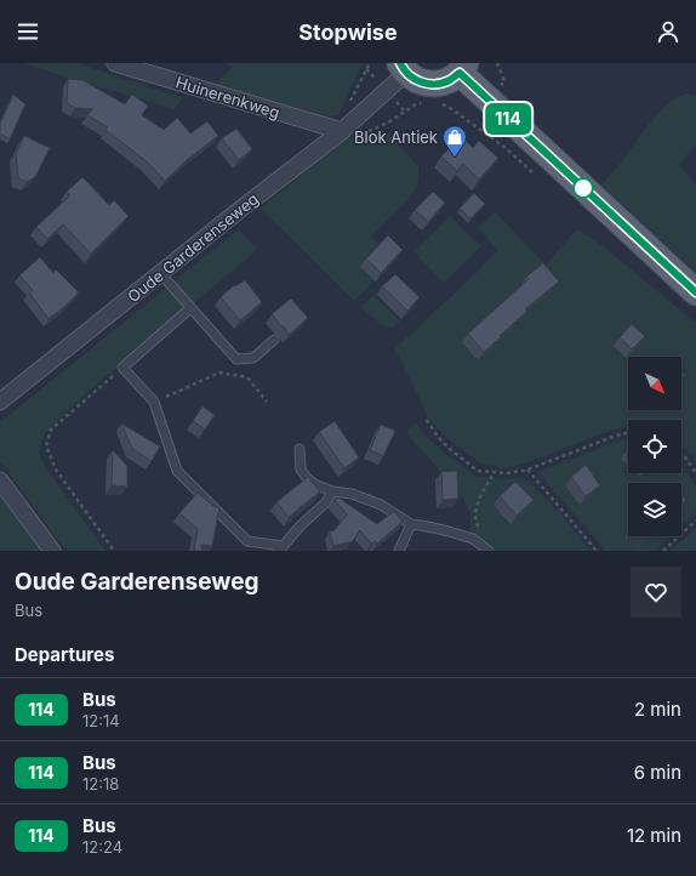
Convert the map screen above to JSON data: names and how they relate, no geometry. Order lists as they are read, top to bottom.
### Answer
{
  "streets": {
    "street": ["Huinerenkweg", "Oude Garderenseweg"]
  },
  "crossings": [
    ["Huinerenkweg", "Oude Garderenseweg"]
  ],
  "places": {
    "shop": ["Blok Antiek"]
  },
  "lines": ["bus line 114"],
  "north": "bottom right",
  "page": {
    "header": "Stopwise",
    "on_map": "114",
    "heading": [
      ["Oude Garderenseweg", "Bus"],
      "Departures"
    ],
    "list": [
      {
        "mark": "114",
        "name": "Bus",
        "note": "12:14",
        "value": "2 min"
      },
      {
        "mark": "114",
        "name": "Bus",
        "note": "12:18",
        "value": "6 min"
      },
      {
        "mark": "114",
        "name": "Bus",
        "note": "12:24",
        "value": "12 min"
      }
    ]
  }
}
